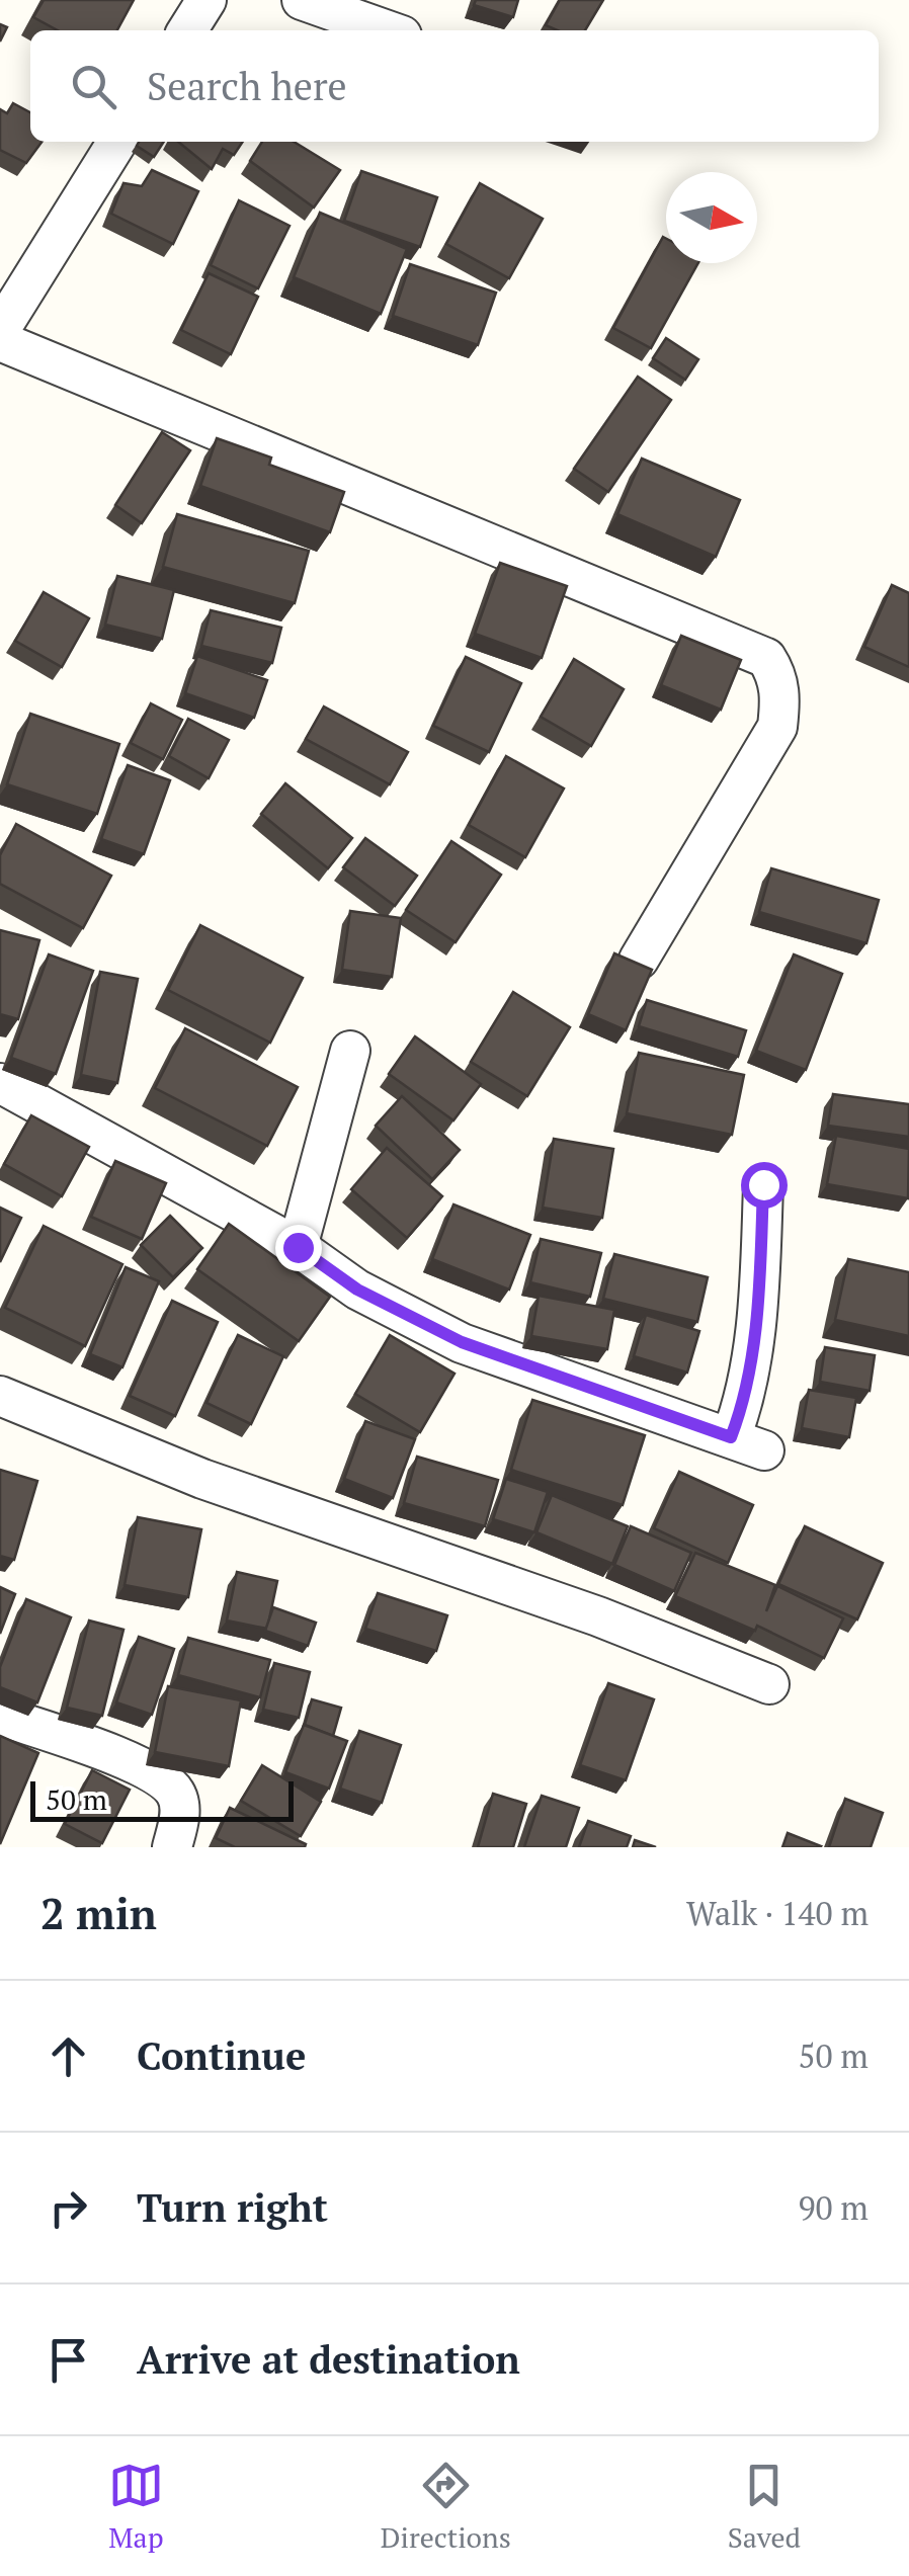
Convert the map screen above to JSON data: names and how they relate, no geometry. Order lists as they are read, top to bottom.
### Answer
{
  "scale_bar": "50 m",
  "north": "right",
  "page": {
    "search": "Search here",
    "scale": "50 m",
    "heading": ["2 min", "Walk · 140 m"],
    "list": [
      ["Continue", "50 m"],
      ["Turn right", "90 m"],
      "Arrive at destination"
    ],
    "nav": ["Map", "Directions", "Saved"]
  }
}
